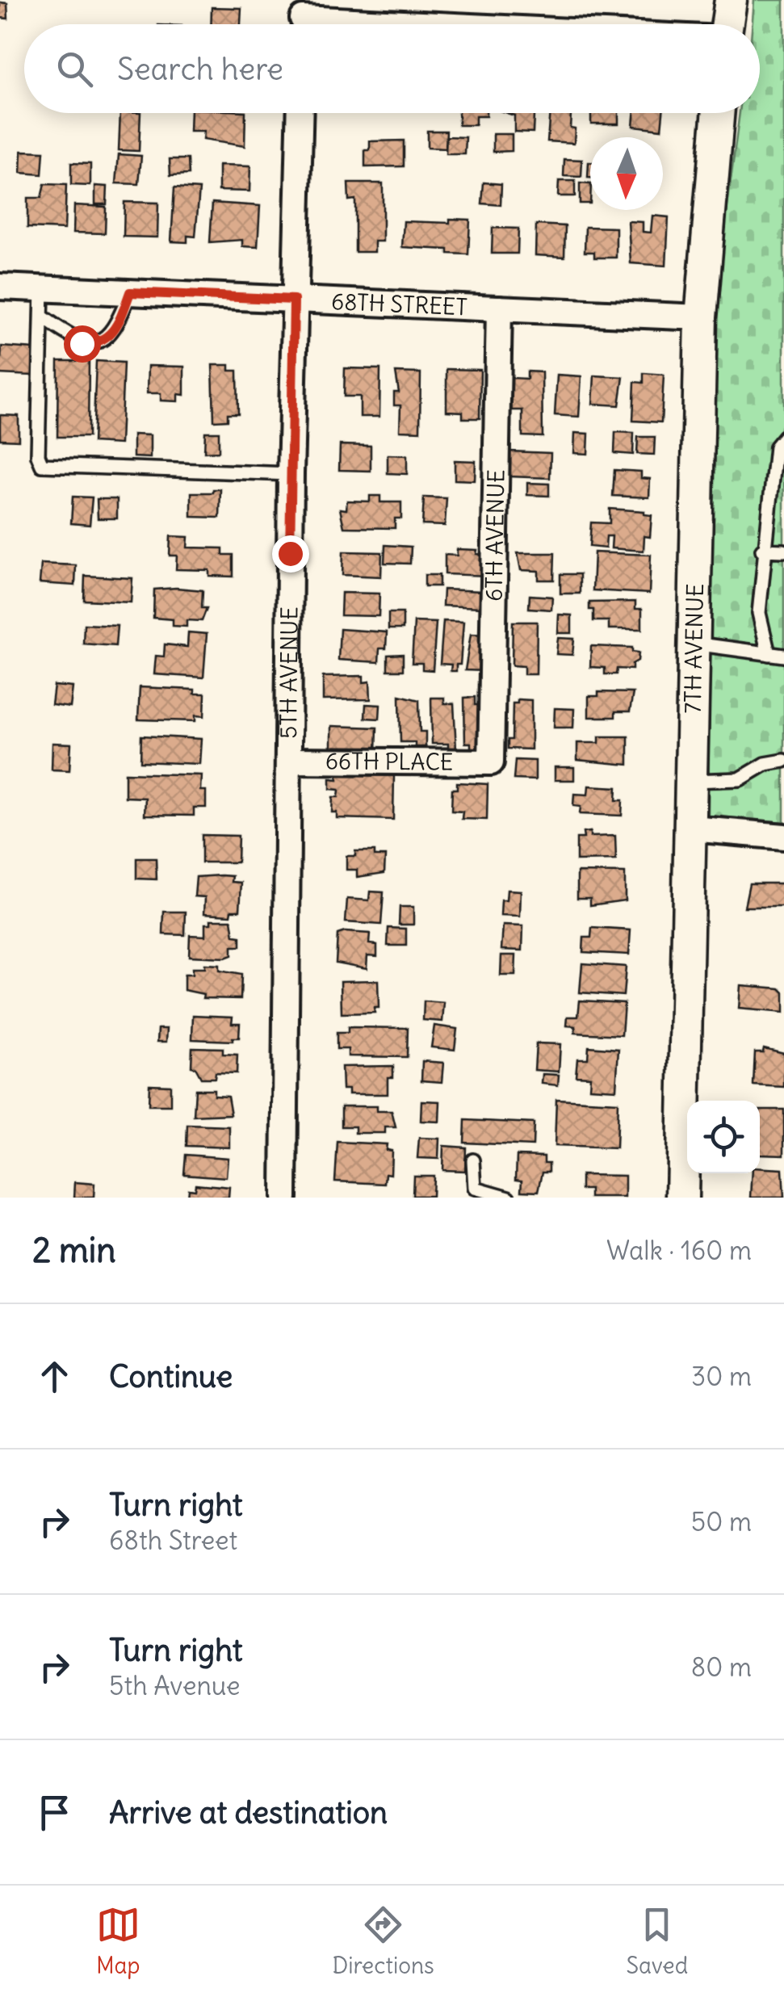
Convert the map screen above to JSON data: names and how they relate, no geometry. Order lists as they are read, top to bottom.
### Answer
{
  "streets": {
    "street": [
      "68TH STREET",
      "6TH AVENUE",
      "7TH AVENUE",
      "5TH AVENUE",
      "66TH PLACE"
    ]
  },
  "crossings": [
    ["68TH STREET", "6TH AVENUE"],
    ["68TH STREET", "7TH AVENUE"],
    ["68TH STREET", "5TH AVENUE"],
    ["6TH AVENUE", "66TH PLACE"],
    ["5TH AVENUE", "66TH PLACE"]
  ],
  "north": "bottom",
  "page": {
    "search": "Search here",
    "heading": ["2 min", "Walk · 160 m"],
    "list": [
      ["Continue", "30 m"],
      ["Turn right", "68th Street", "50 m"],
      ["Turn right", "5th Avenue", "80 m"],
      "Arrive at destination"
    ],
    "nav": ["Map", "Directions", "Saved"]
  }
}
